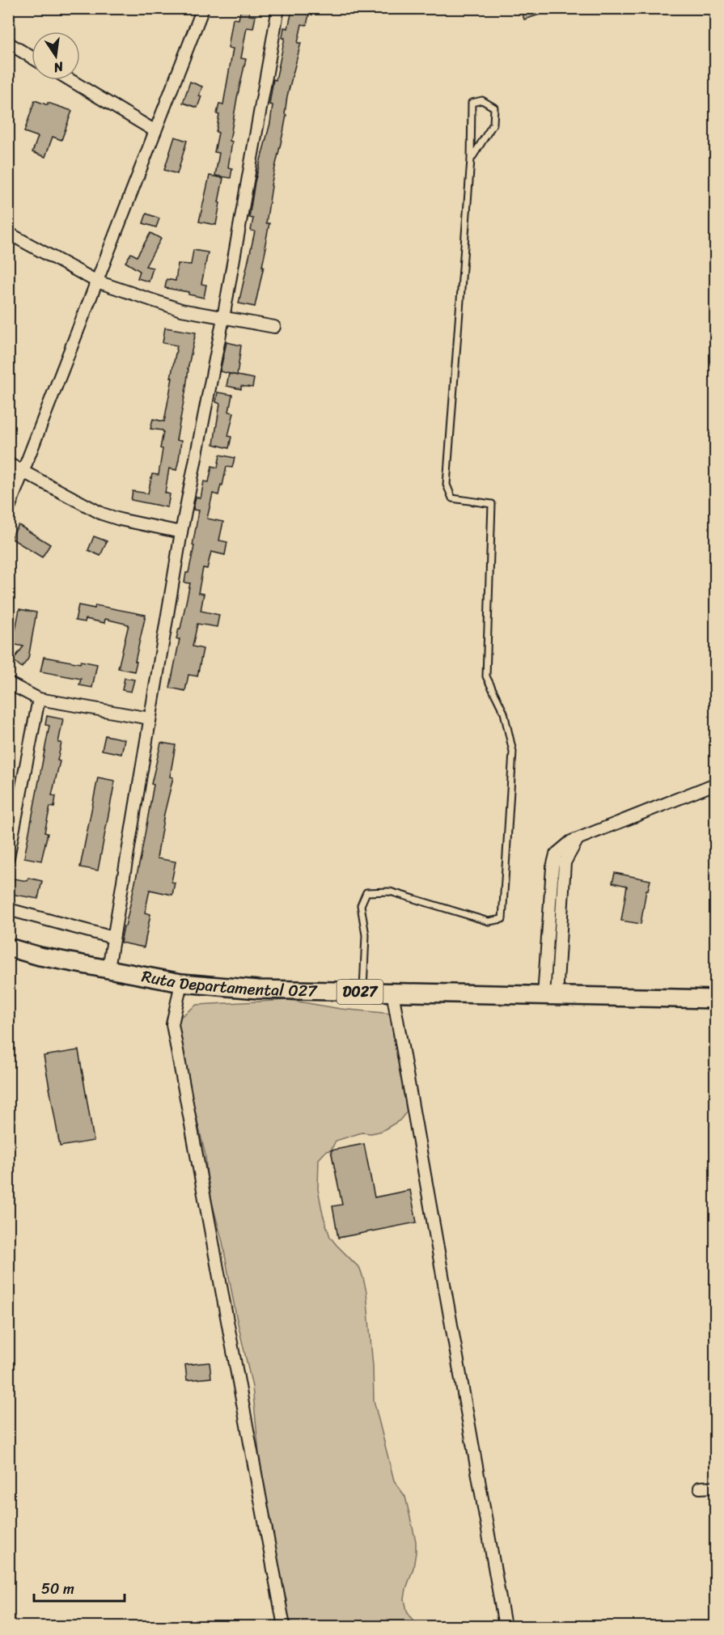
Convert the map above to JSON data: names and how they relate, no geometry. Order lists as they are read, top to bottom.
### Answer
{
  "streets": {
    "main road": ["Ruta Departamental 027", "D027"]
  },
  "scale_bar": "50 m",
  "north": "bottom"
}
